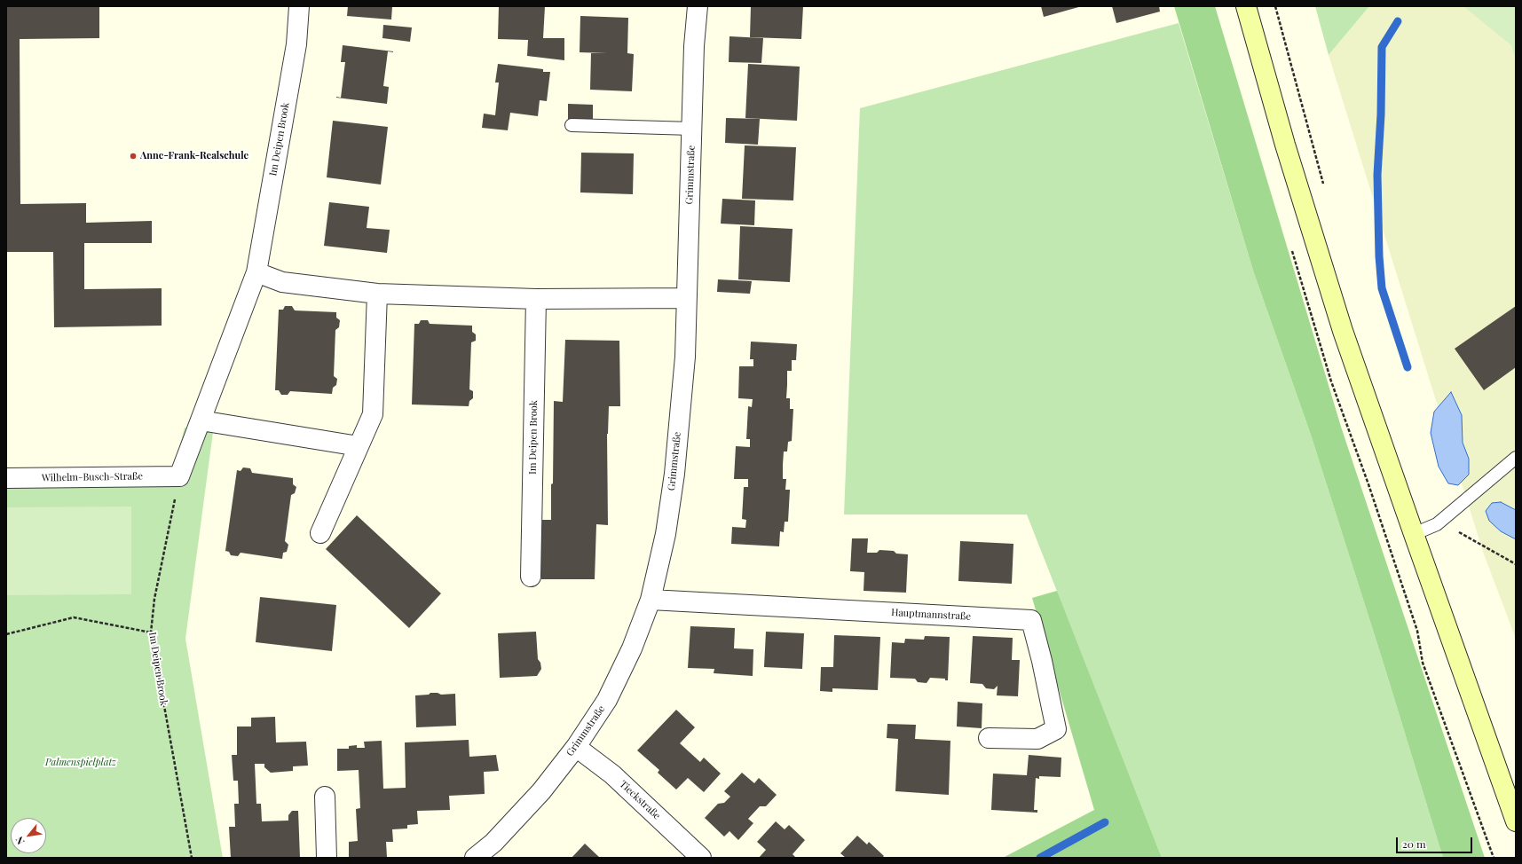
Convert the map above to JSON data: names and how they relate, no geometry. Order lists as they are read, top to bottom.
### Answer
{
  "streets": {
    "street": [
      "Im Deipen Brook",
      "Grimmstraße",
      "Wilhelm-Busch-Straße",
      "Hauptmannstraße",
      "Tieckstraße"
    ]
  },
  "crossings": [
    ["Im Deipen Brook", "Wilhelm-Busch-Straße"],
    ["Grimmstraße", "Hauptmannstraße"],
    ["Grimmstraße", "Tieckstraße"]
  ],
  "parks": ["Palmenspielplatz"],
  "places": ["Anne-Frank-Realschule"],
  "scale_bar": "20 m",
  "north": "bottom left"
}
